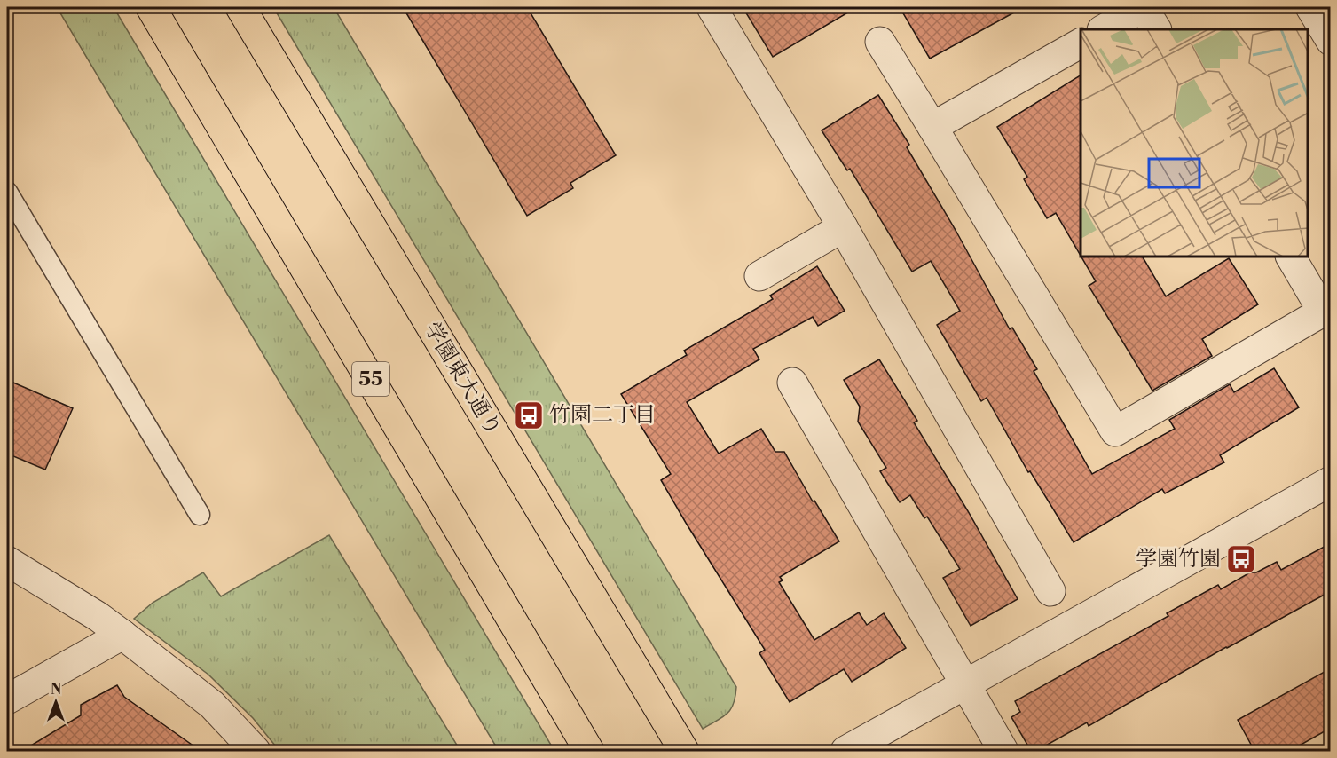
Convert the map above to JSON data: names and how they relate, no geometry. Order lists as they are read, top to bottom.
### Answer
{
  "streets": {
    "main road": ["55", "学園東大通り"]
  },
  "places": {
    "bus stop": ["竹園二丁目", "学園竹園"]
  },
  "north": "top"
}
